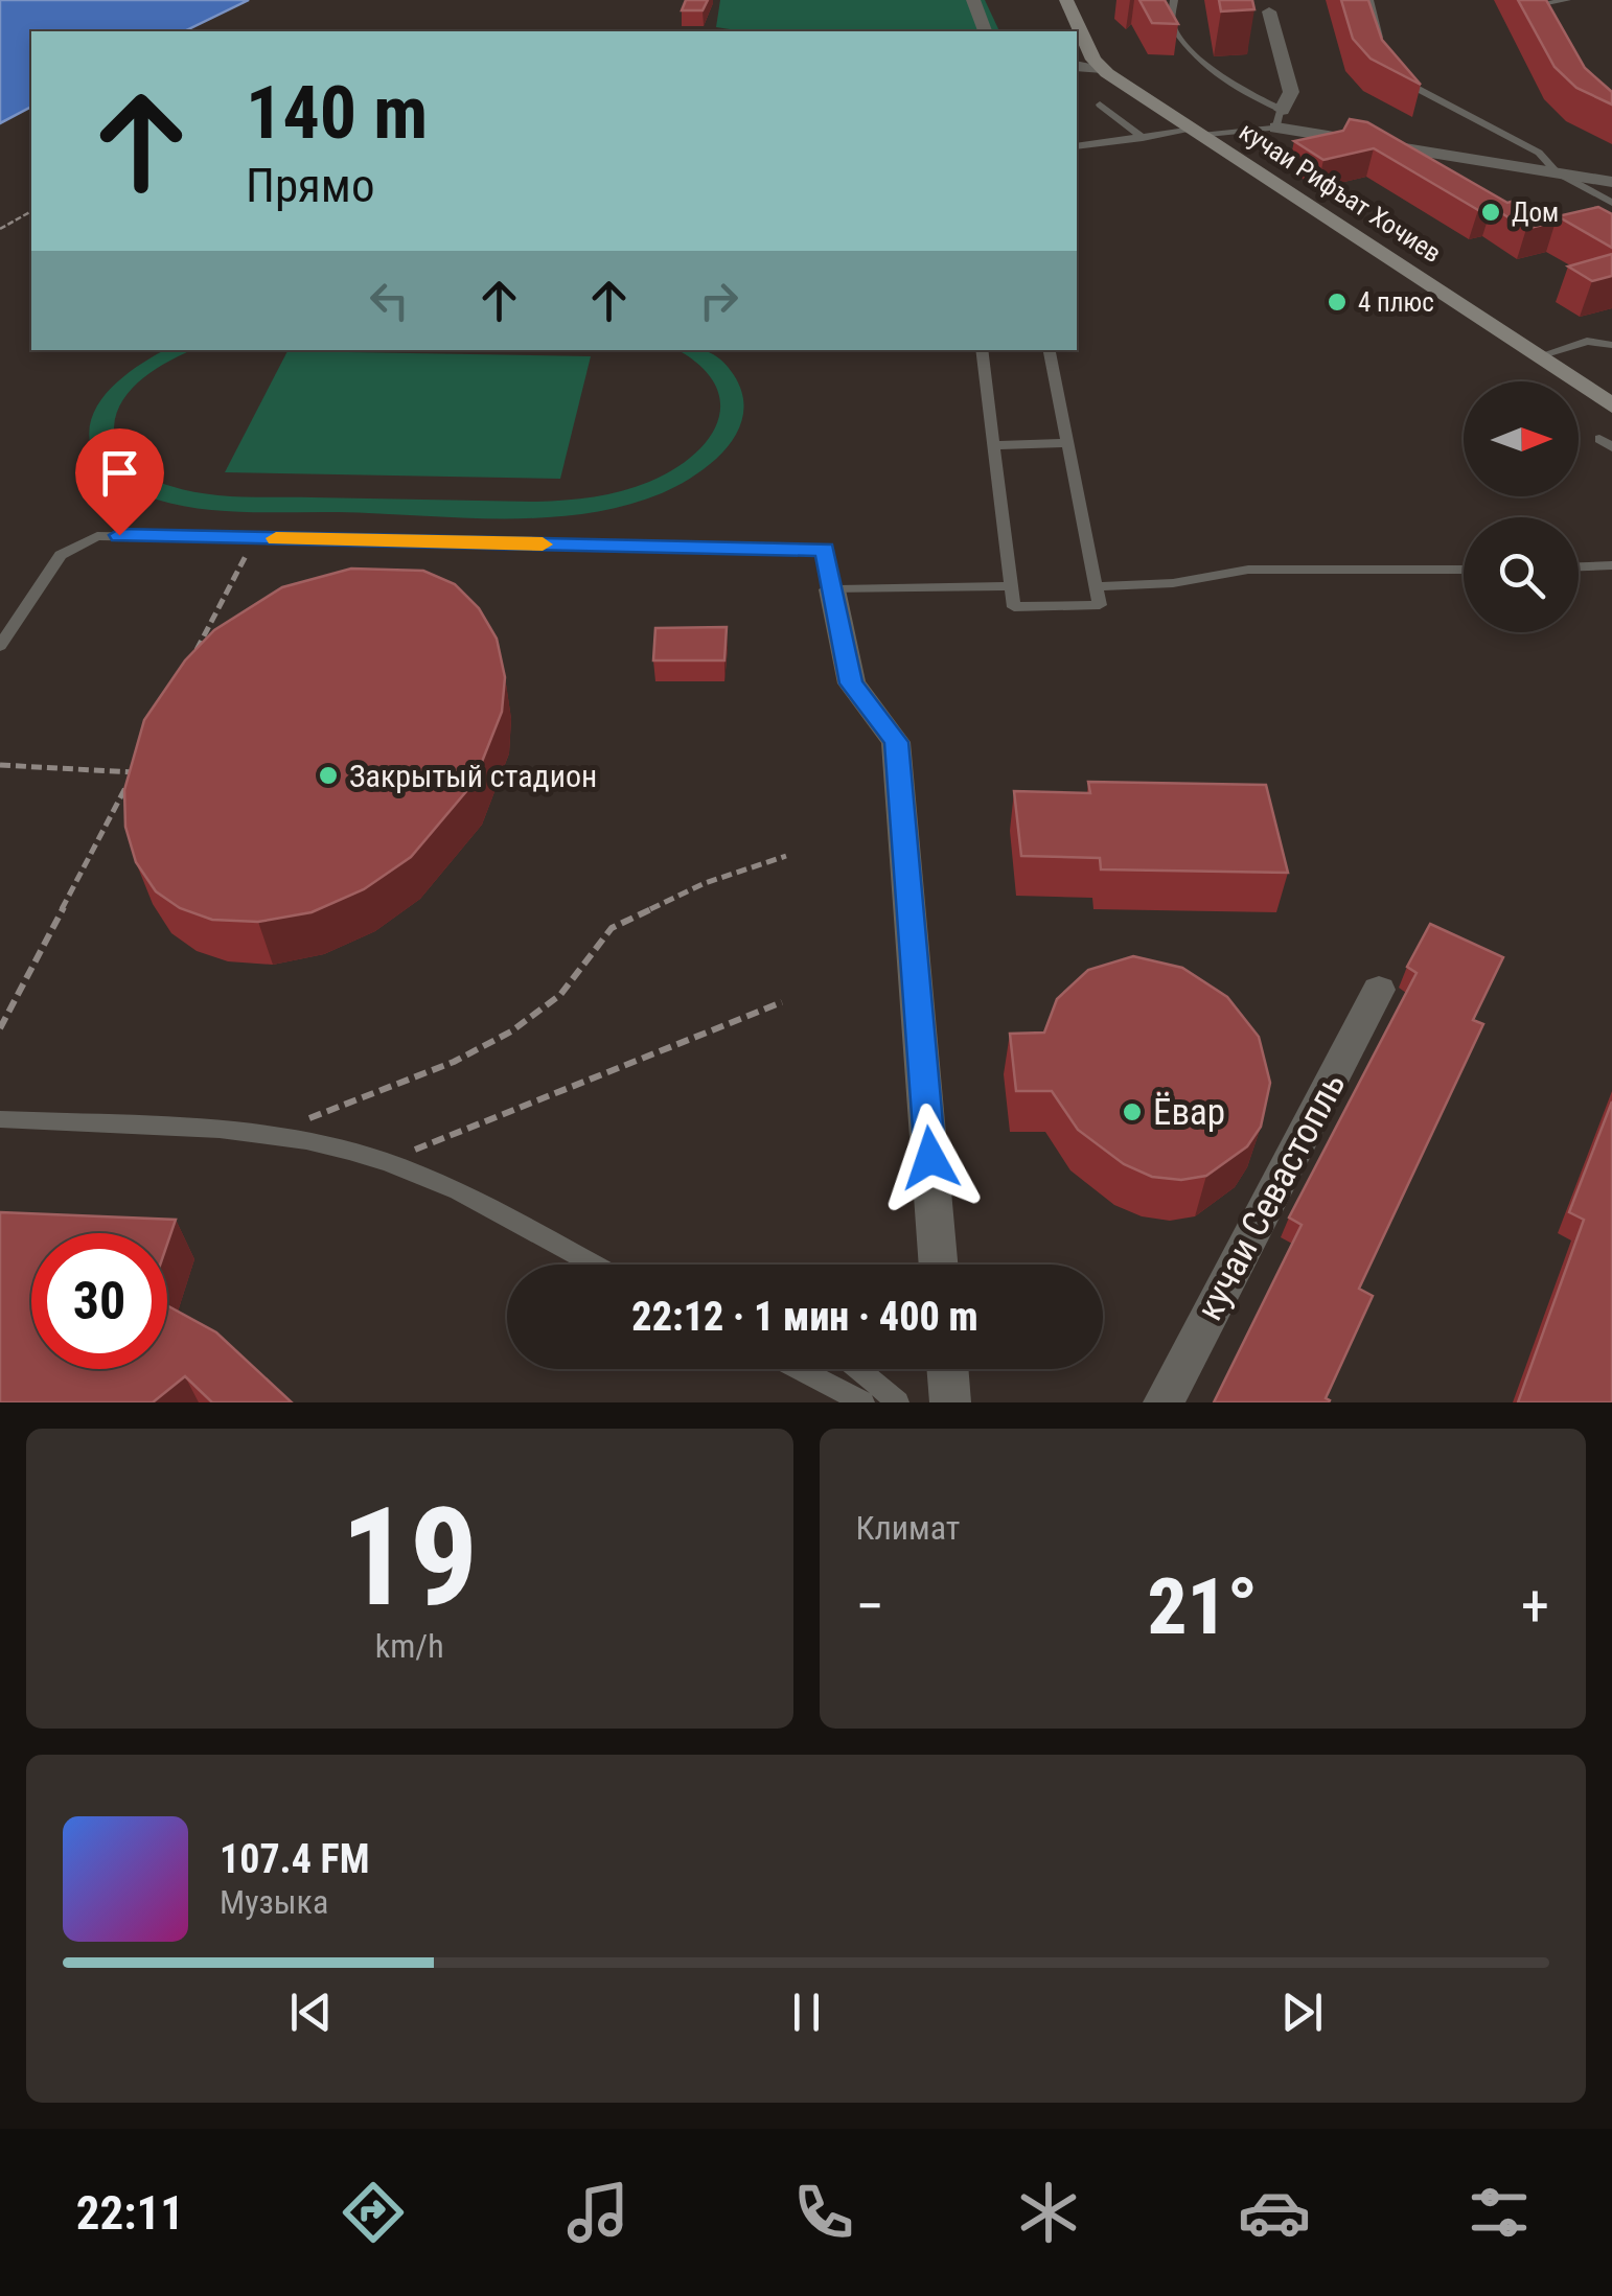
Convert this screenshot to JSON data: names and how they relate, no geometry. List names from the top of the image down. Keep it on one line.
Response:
{"streets":{"main road":["кучаи Рифъат Хочиев"],"street":["кучаи Севастопль"]},"places":["Дом","4 плюс","Закрытый стадион","Ёвар"],"north":"right","page":{"turn":["140 m","Прямо"],"limit":"30","trip":"22:12 · 1 мин · 400 m","tile":[["19","km/h"],"Климат"],"heat":["−","21°","+"],"song":["107.4 FM","Музыка"],"tabs":"22:11"}}
